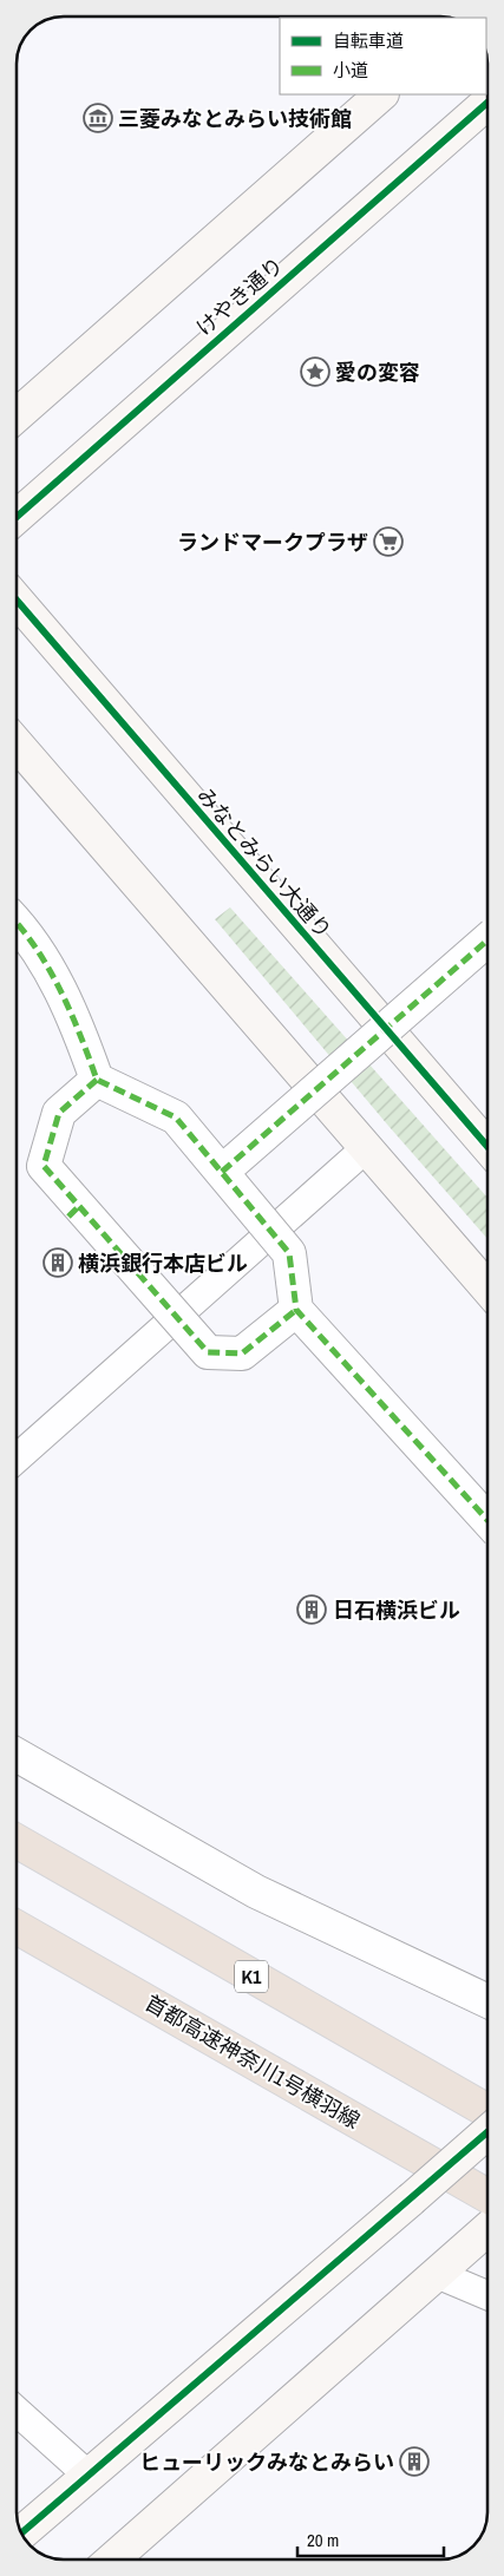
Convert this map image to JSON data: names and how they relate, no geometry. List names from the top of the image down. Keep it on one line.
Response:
{"streets":{"highway":["K1","首都高速神奈川1号横羽線"],"street":["けやき通り","みなとみらい大通り"]},"places":{"museum":["三菱みなとみらい技術館"],"place":["愛の変容"],"supermarket":["ランドマークプラザ"],"building":["横浜銀行本店ビル","日石横浜ビル","ヒューリックみなとみらい"]},"legend":["自転車道","小道"],"scale_bar":"20 m"}
